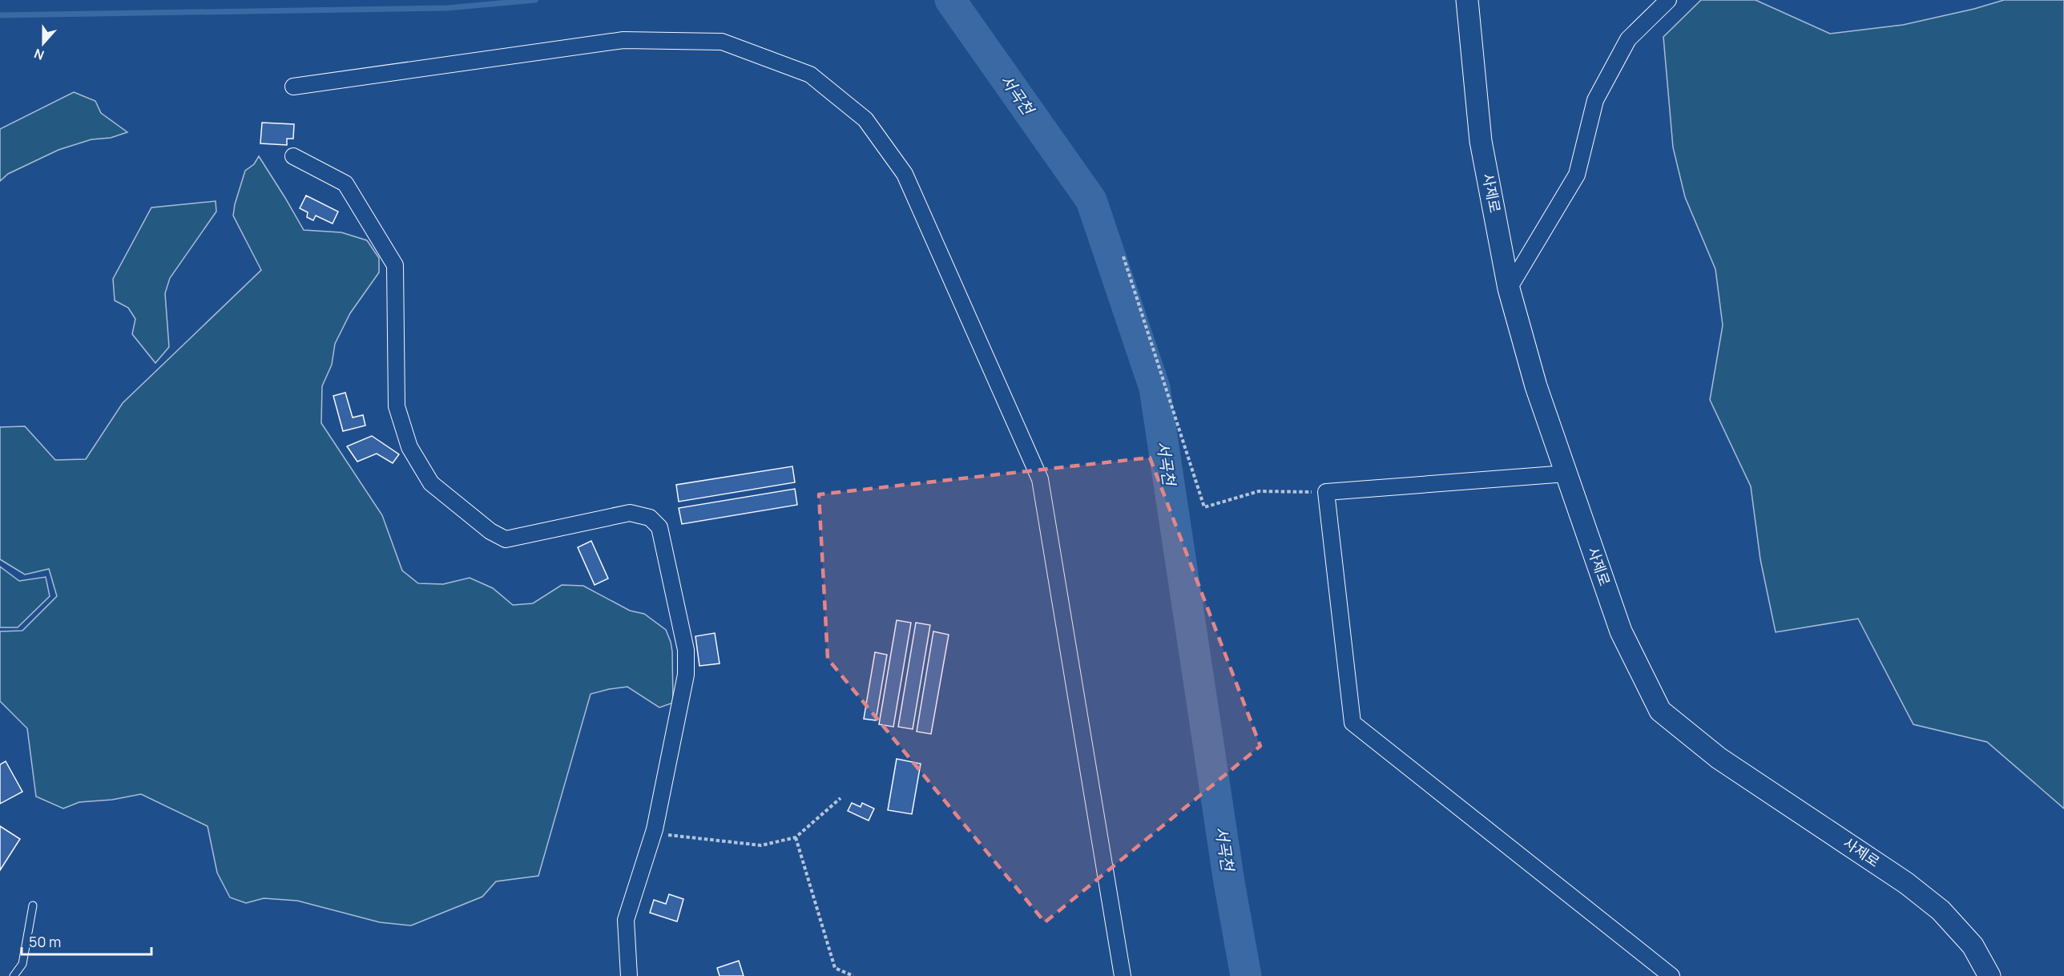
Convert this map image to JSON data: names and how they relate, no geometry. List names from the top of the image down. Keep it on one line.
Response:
{"streets":{"street":["사제로"]},"water":["서곡천"],"scale_bar":"50 m","north":"bottom"}
